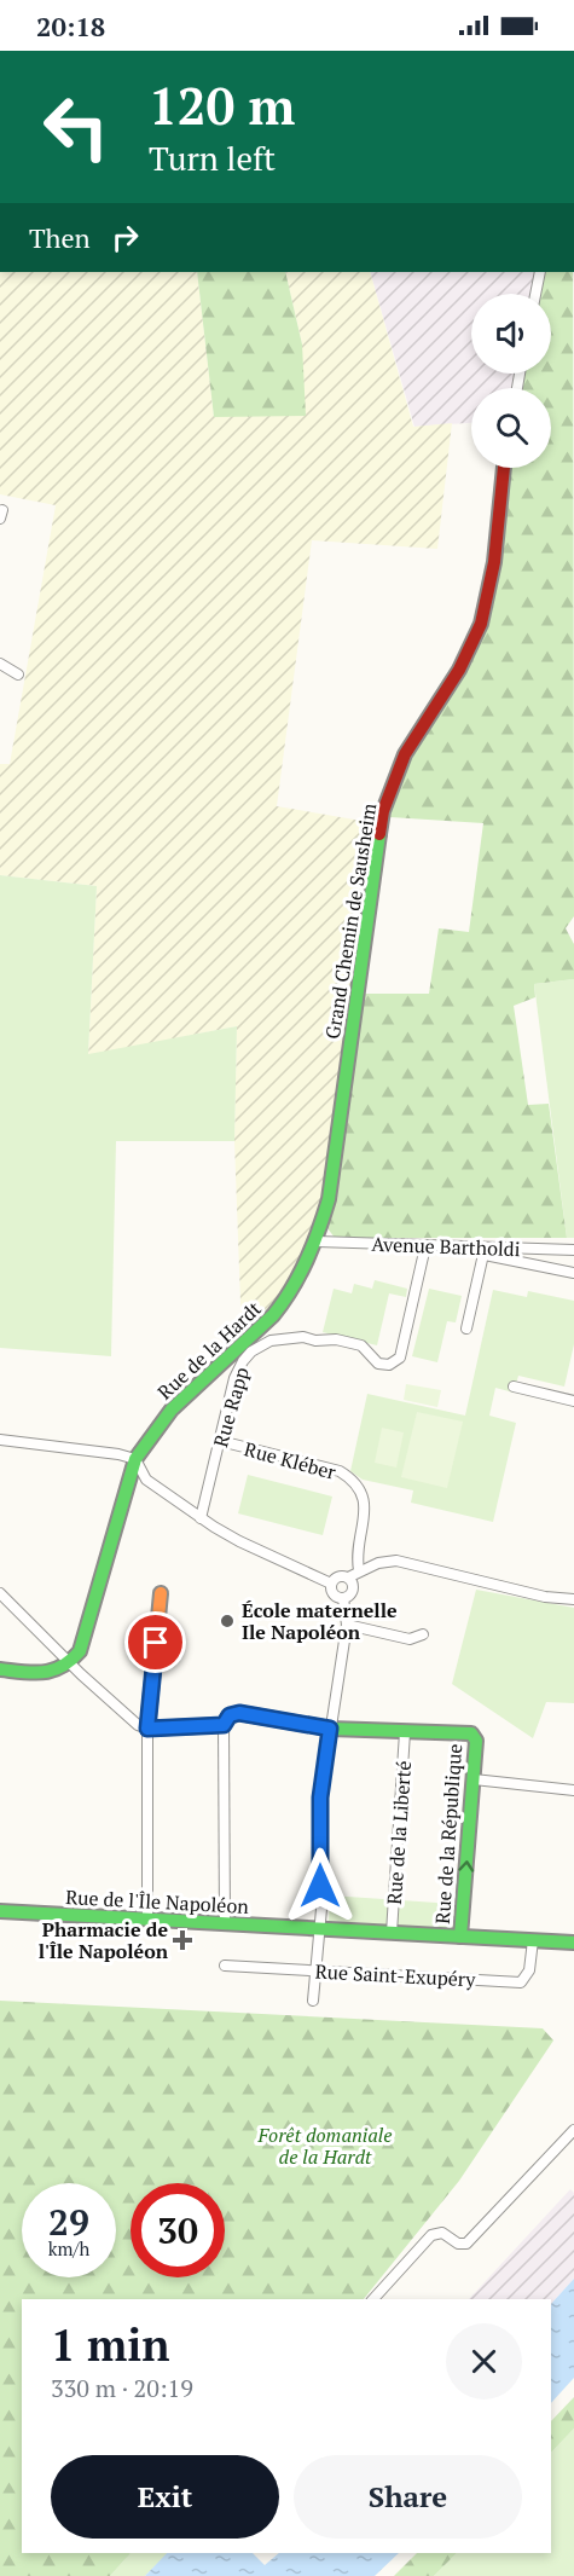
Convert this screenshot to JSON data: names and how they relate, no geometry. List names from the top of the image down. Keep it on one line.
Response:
{"streets":{"street":["Grand Chemin de Sausheim","Avenue Bartholdi","Rue de la Hardt","Rue Rapp","Rue Kléber","Rue de la Liberté","Rue de la République","Rue de l'Île Napoléon","Rue Saint-Exupéry"]},"crossings":[["Grand Chemin de Sausheim","Avenue Bartholdi"],["Grand Chemin de Sausheim","Rue de la Hardt"],["Avenue Bartholdi","Rue de la Hardt"],["Avenue Bartholdi","Rue Rapp"],["Rue Rapp","Rue Kléber"],["Rue de la Liberté","Rue de la République"],["Rue de la Liberté","Rue de l'Île Napoléon"],["Rue de la République","Rue de l'Île Napoléon"],["Rue de l'Île Napoléon","Rue Saint-Exupéry"]],"one_way":["Rue de la République"],"parks":["Forêt domaniale de la Hardt"],"places":{"other":["École maternelle Ile Napoléon"],"health":["Pharmacie de l'Île Napoléon"]},"page":{"status":"20:18","turn":["120 m","Turn left"],"then":"Then","speed":"29 km/h","limit":"30","heading":["1 min","330 m · 20:19"],"buttons":["Exit","Share"]}}
